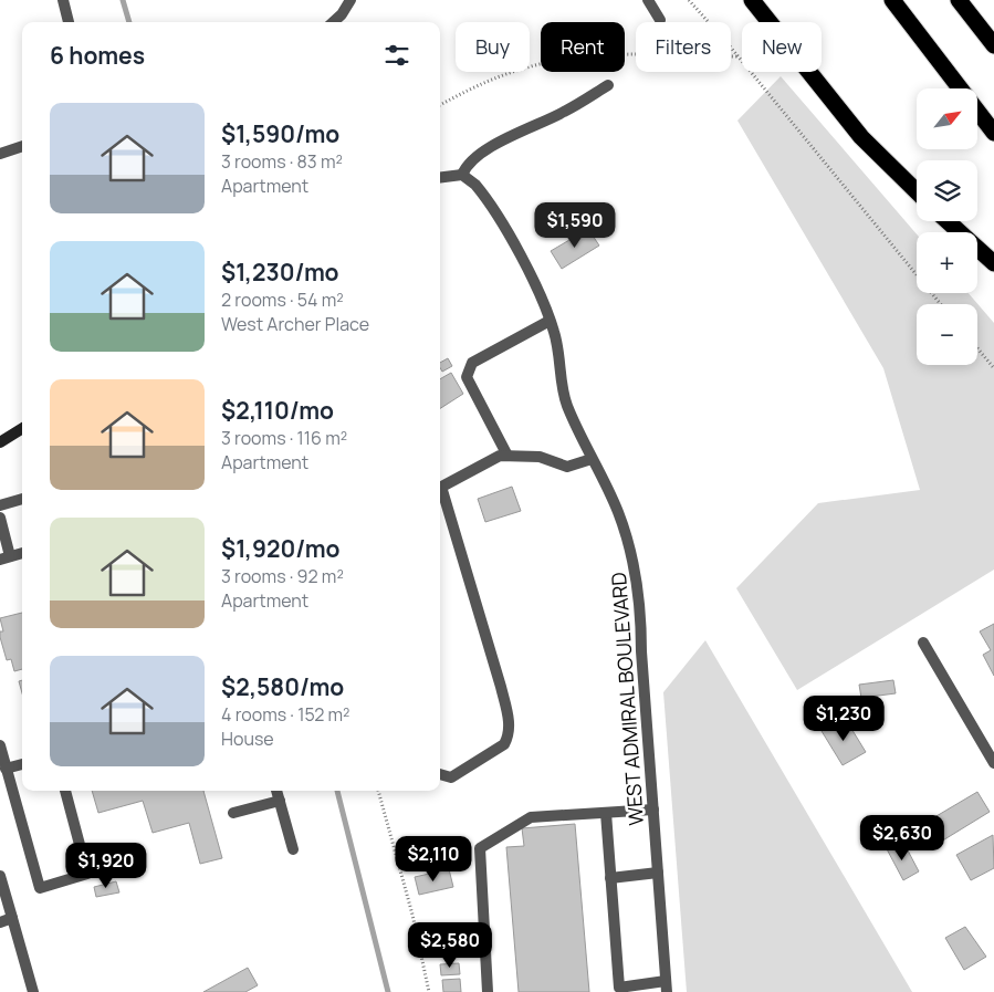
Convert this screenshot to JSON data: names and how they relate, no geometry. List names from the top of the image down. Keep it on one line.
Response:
{"streets":{"street":["WEST ADMIRAL BOULEVARD"]},"north":"top right","page":{"chip":["Buy","Rent","Filters","New"],"heading":"6 homes","map_buttons":["+","−"],"list":[{"name":"$1,590/mo","note":"3 rooms · 83 m² · Apartment"},{"name":"$1,230/mo","note":"2 rooms · 54 m² · West Archer Place"},{"name":"$2,110/mo","note":"3 rooms · 116 m² · Apartment"},{"name":"$1,920/mo","note":"3 rooms · 92 m² · Apartment"},{"name":"$2,580/mo","note":"4 rooms · 152 m² · House"}],"price":["$1,590","$1,230","$2,630","$2,110","$1,920","$2,580"]}}
